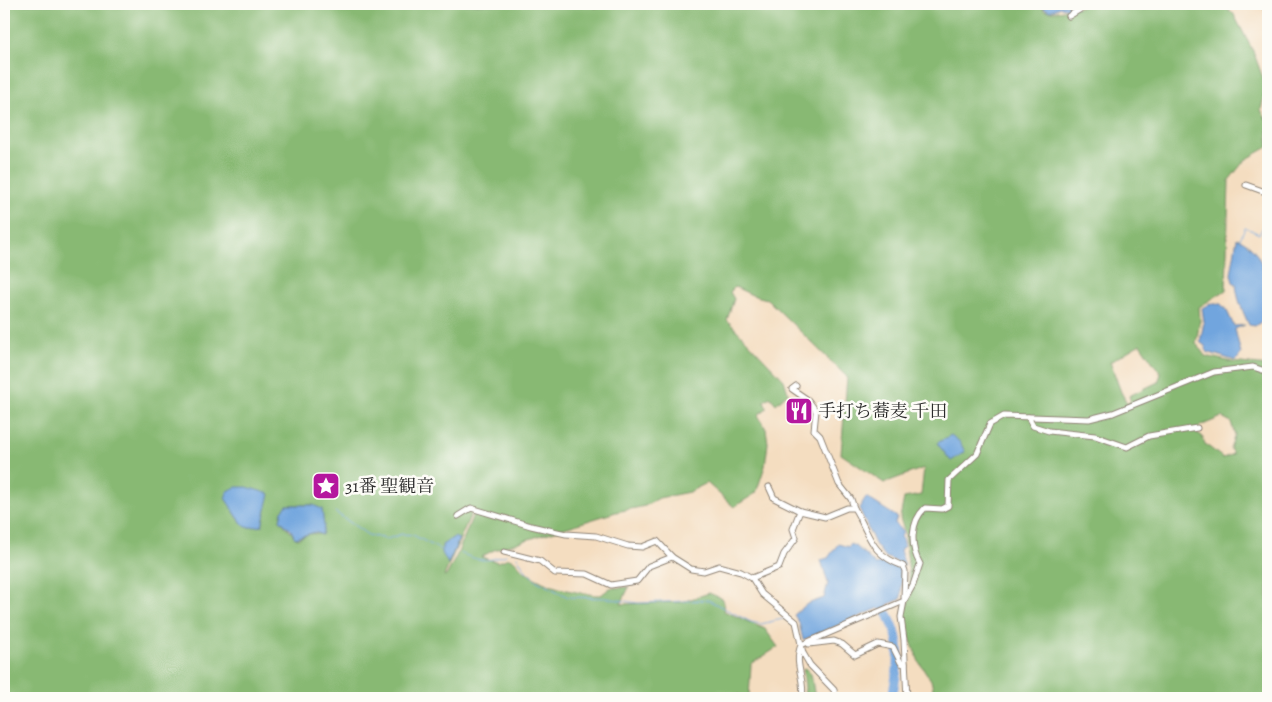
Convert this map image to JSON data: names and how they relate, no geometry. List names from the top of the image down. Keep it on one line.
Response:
{"places":{"restaurant":["手打ち蕎麦 千田"],"place":["31番 聖観音"]}}
